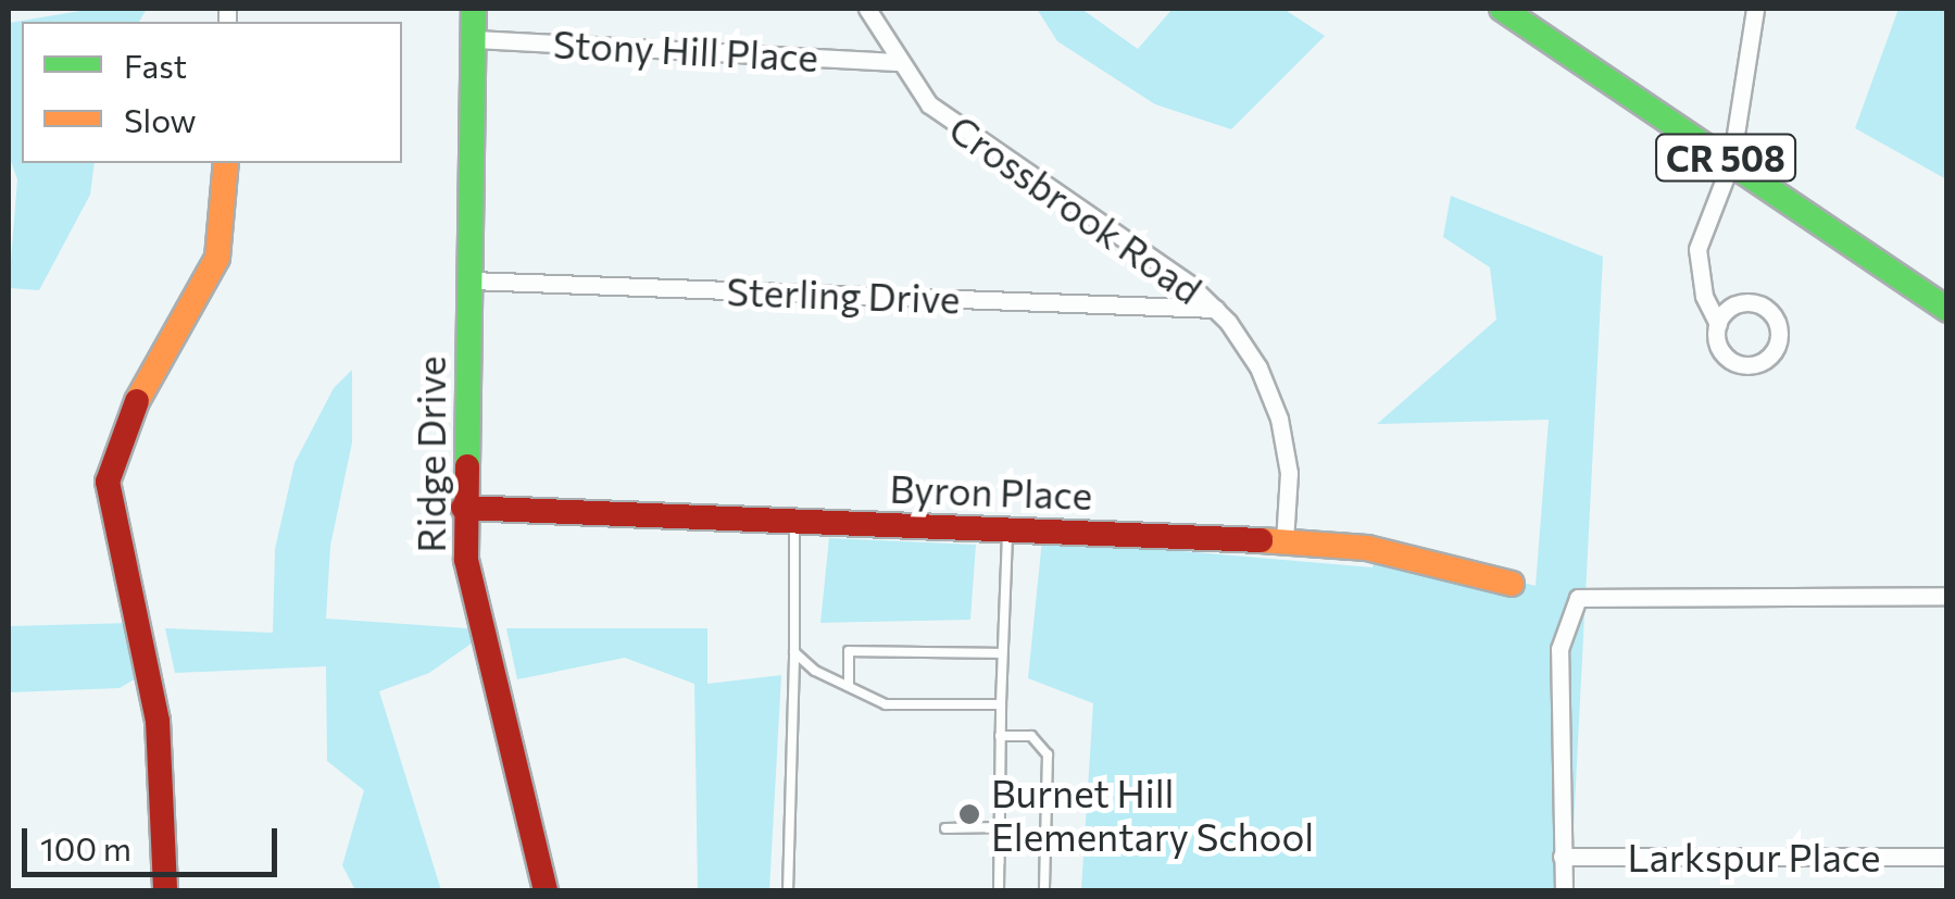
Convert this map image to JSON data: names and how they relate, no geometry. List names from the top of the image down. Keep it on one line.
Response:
{"streets":{"street":["Stony Hill Place","CR 508","Crossbrook Road","Sterling Drive","Ridge Drive","Byron Place","Larkspur Place"]},"crossings":[["Stony Hill Place","Crossbrook Road"],["Stony Hill Place","Ridge Drive"],["Crossbrook Road","Sterling Drive"],["Crossbrook Road","Byron Place"],["Sterling Drive","Ridge Drive"],["Ridge Drive","Byron Place"]],"places":["Burnet Hill Elementary School"],"legend":["Fast","Slow"],"scale_bar":"100 m"}
